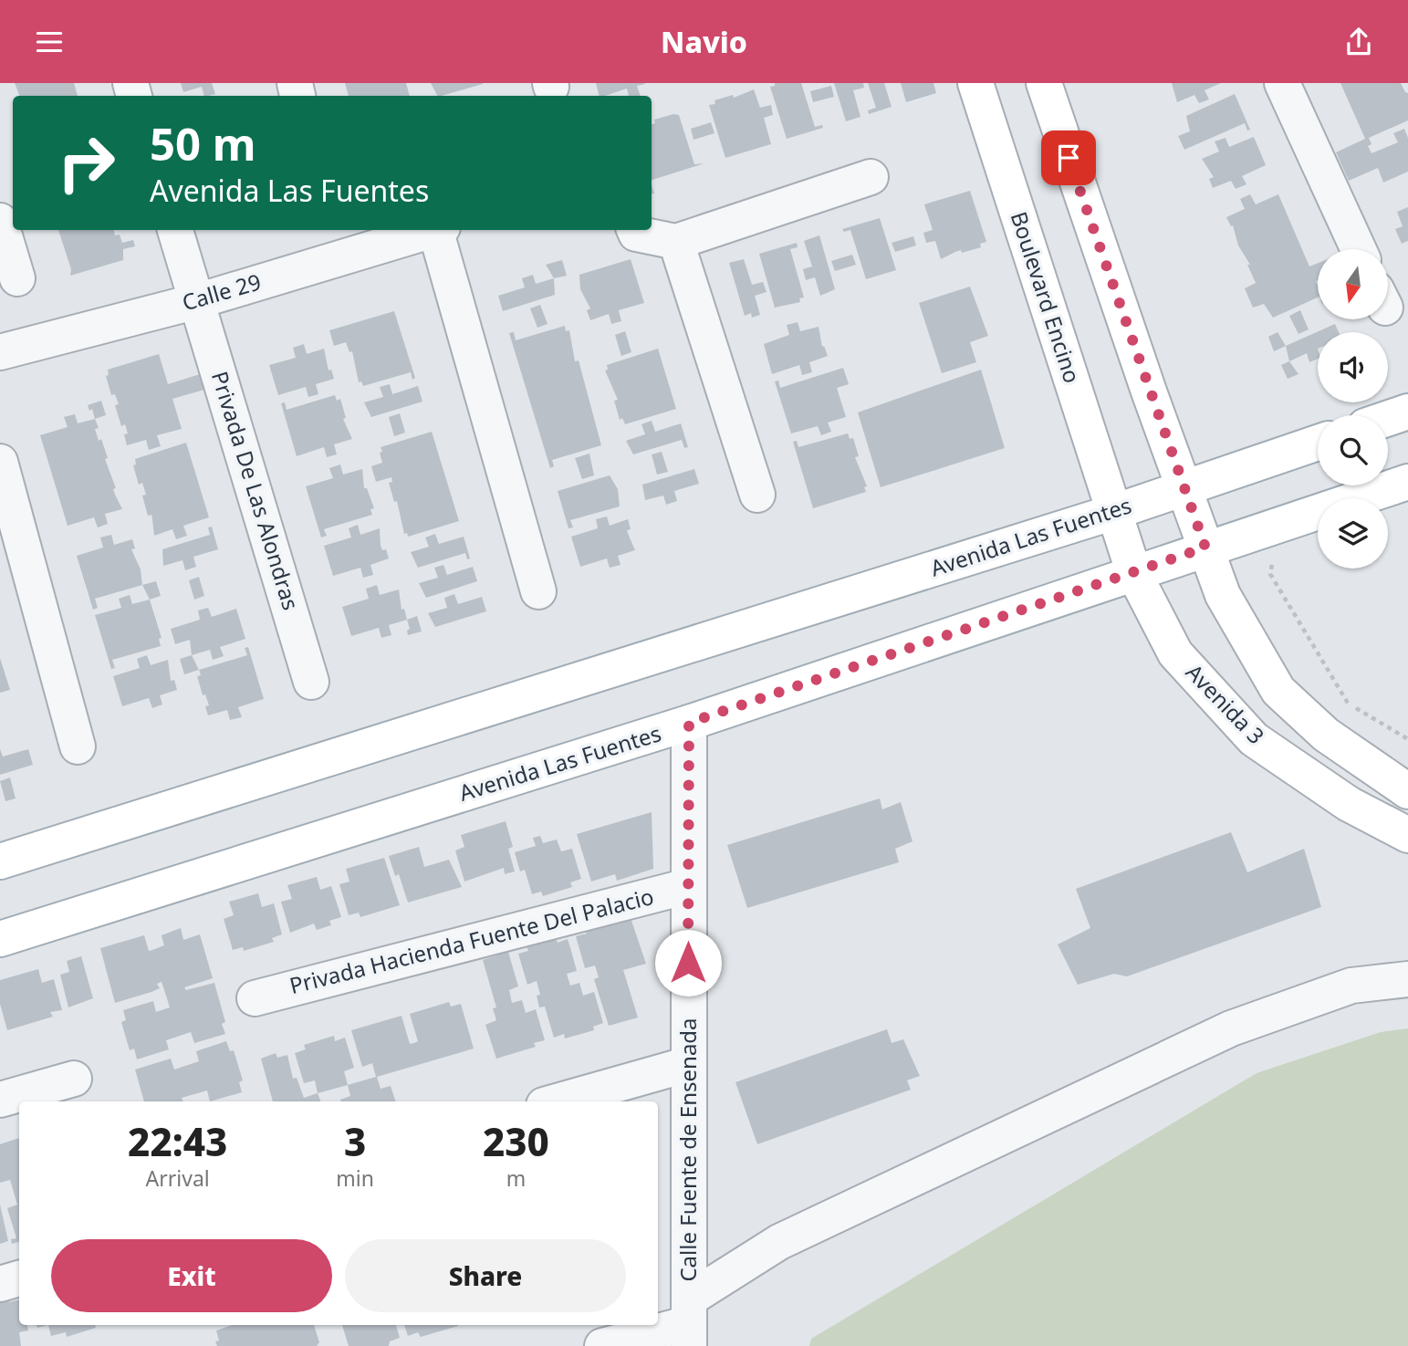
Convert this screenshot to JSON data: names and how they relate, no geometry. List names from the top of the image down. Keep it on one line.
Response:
{"streets":{"main road":["Boulevard Encino","Avenida Las Fuentes","Avenida 3"],"street":["Calle 29","Privada De Las Alondras","Privada Hacienda Fuente Del Palacio","Calle Fuente de Ensenada"]},"crossings":[["Calle 29","Privada De Las Alondras"],["Boulevard Encino","Avenida Las Fuentes"],["Boulevard Encino","Avenida 3"],["Avenida Las Fuentes","Avenida 3"],["Avenida Las Fuentes","Calle Fuente de Ensenada"],["Privada Hacienda Fuente Del Palacio","Calle Fuente de Ensenada"]],"north":"bottom","page":{"header":"Navio","turn":["50 m","Avenida Las Fuentes"],"eta":["22:43","Arrival","3","min","230","m"],"buttons":["Exit","Share"]}}
